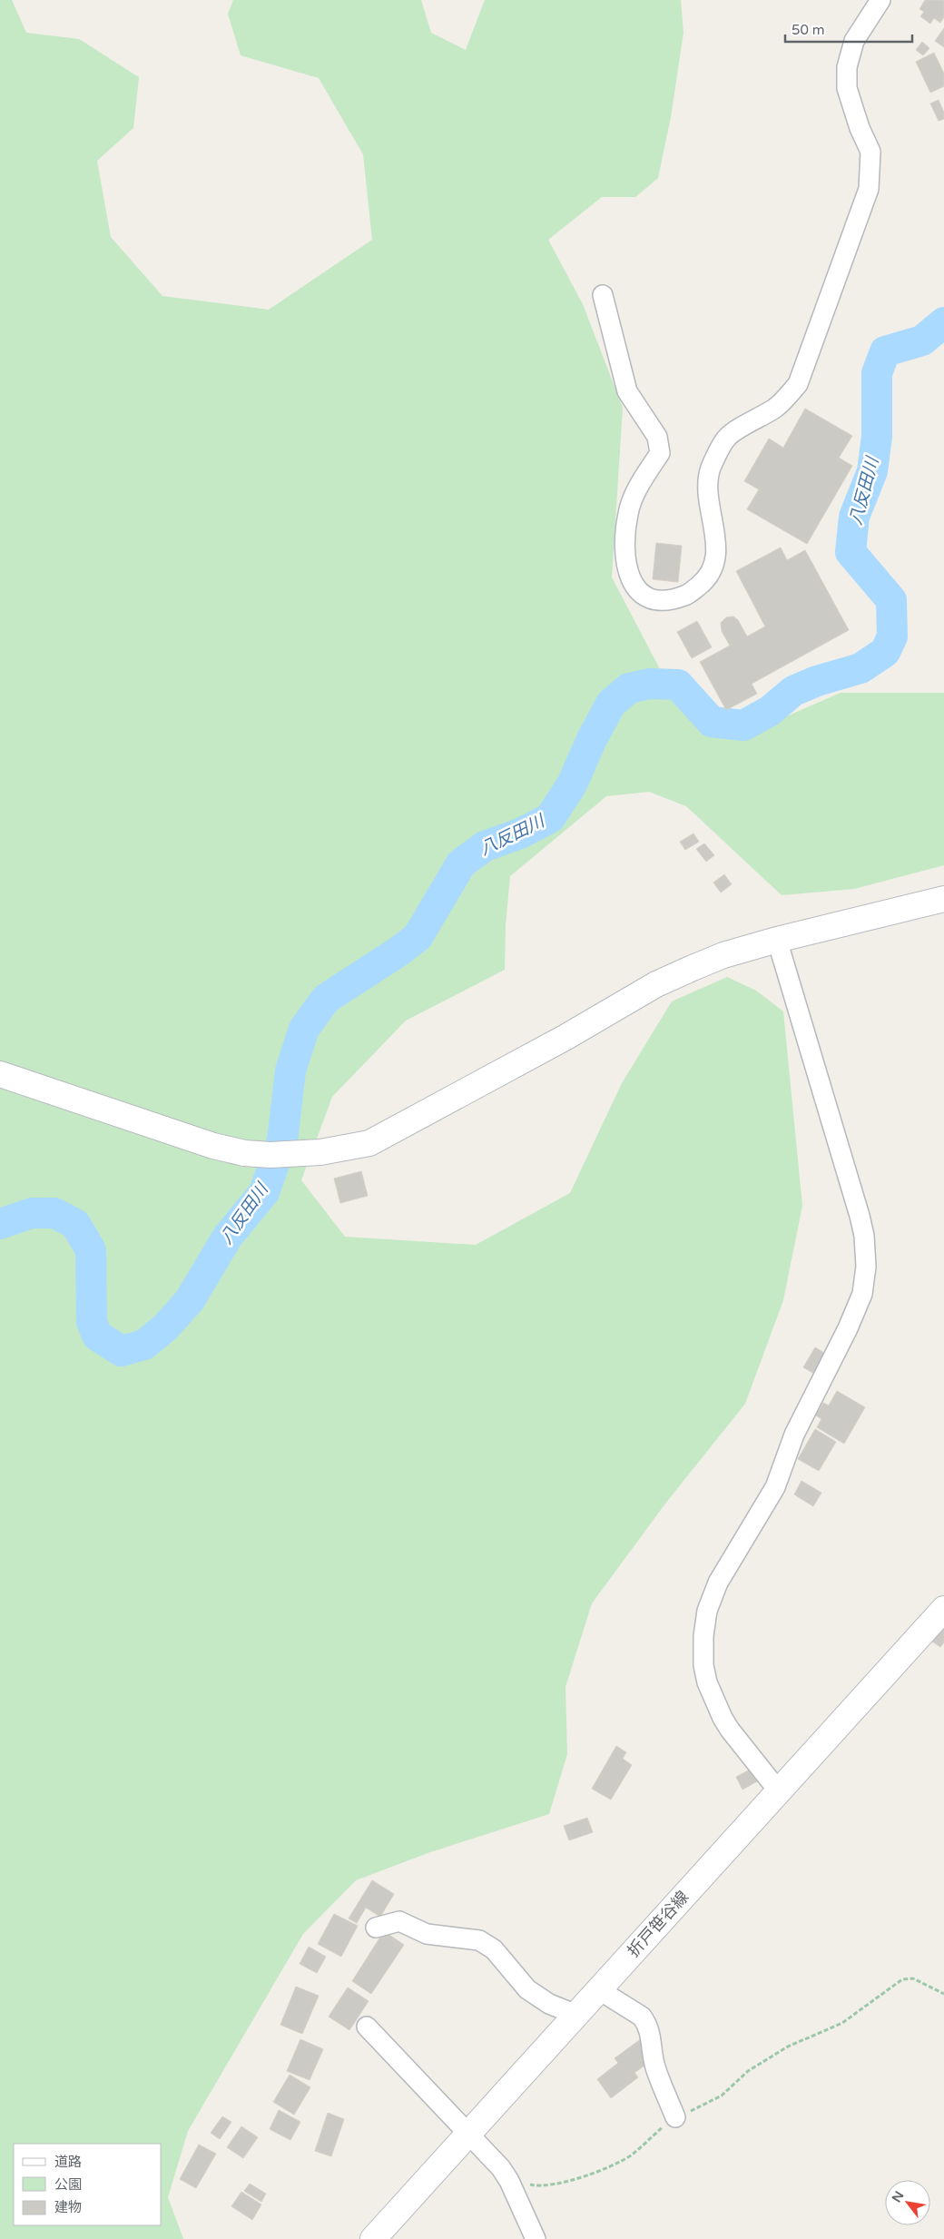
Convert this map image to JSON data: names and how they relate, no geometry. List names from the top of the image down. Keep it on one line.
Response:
{"streets":{"street":["折戸笹谷線"]},"water":["八反田川"],"legend":["道路","公園","建物"],"scale_bar":"50 m","north":"top left"}
